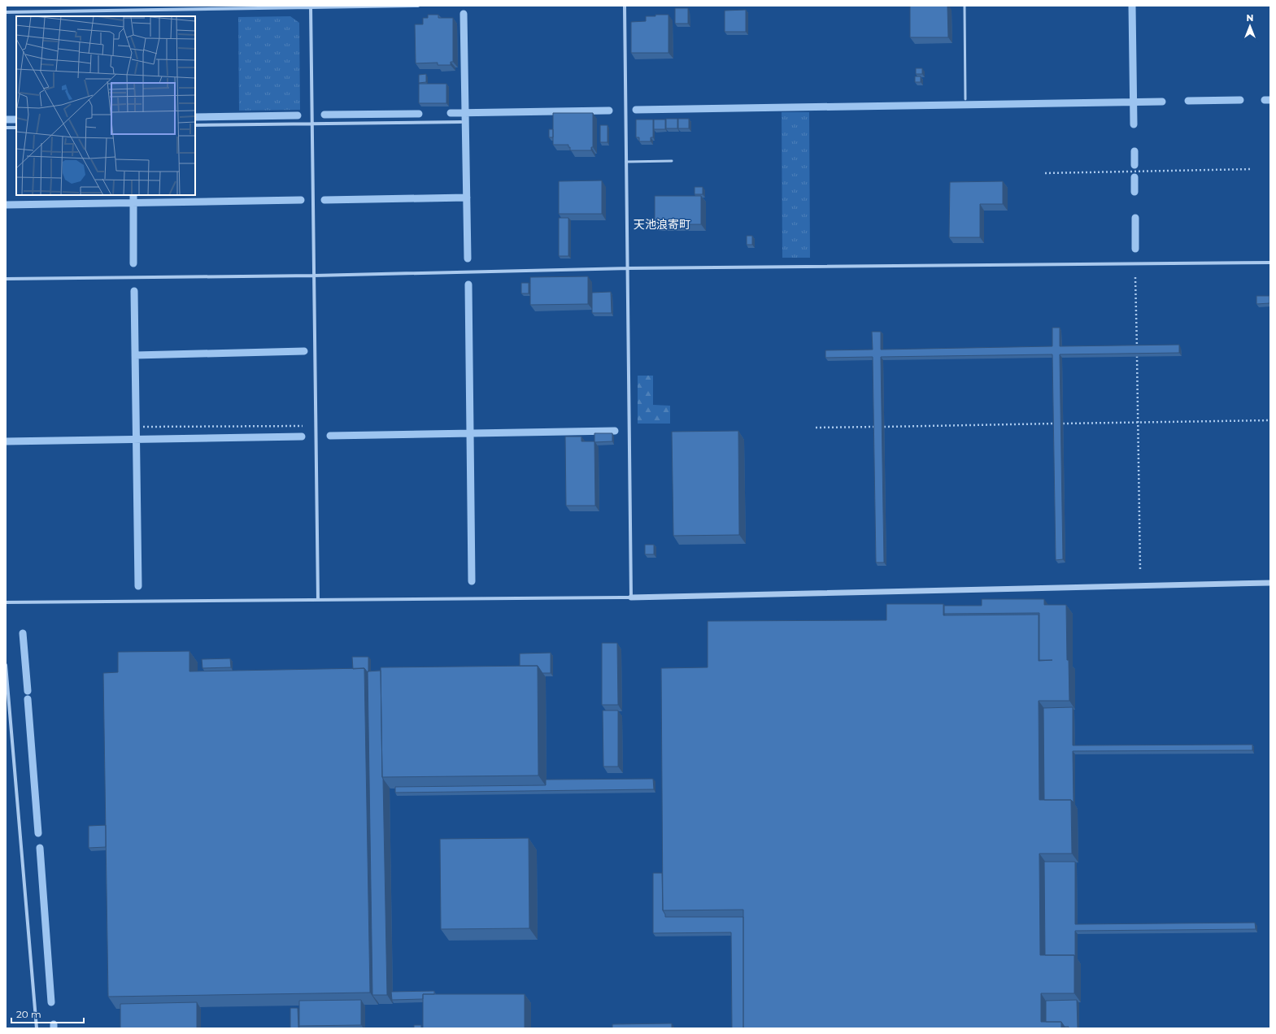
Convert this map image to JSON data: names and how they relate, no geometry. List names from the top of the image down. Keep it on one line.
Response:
{"districts":["天池浪寄町"],"scale_bar":"20 m","north":"top"}
